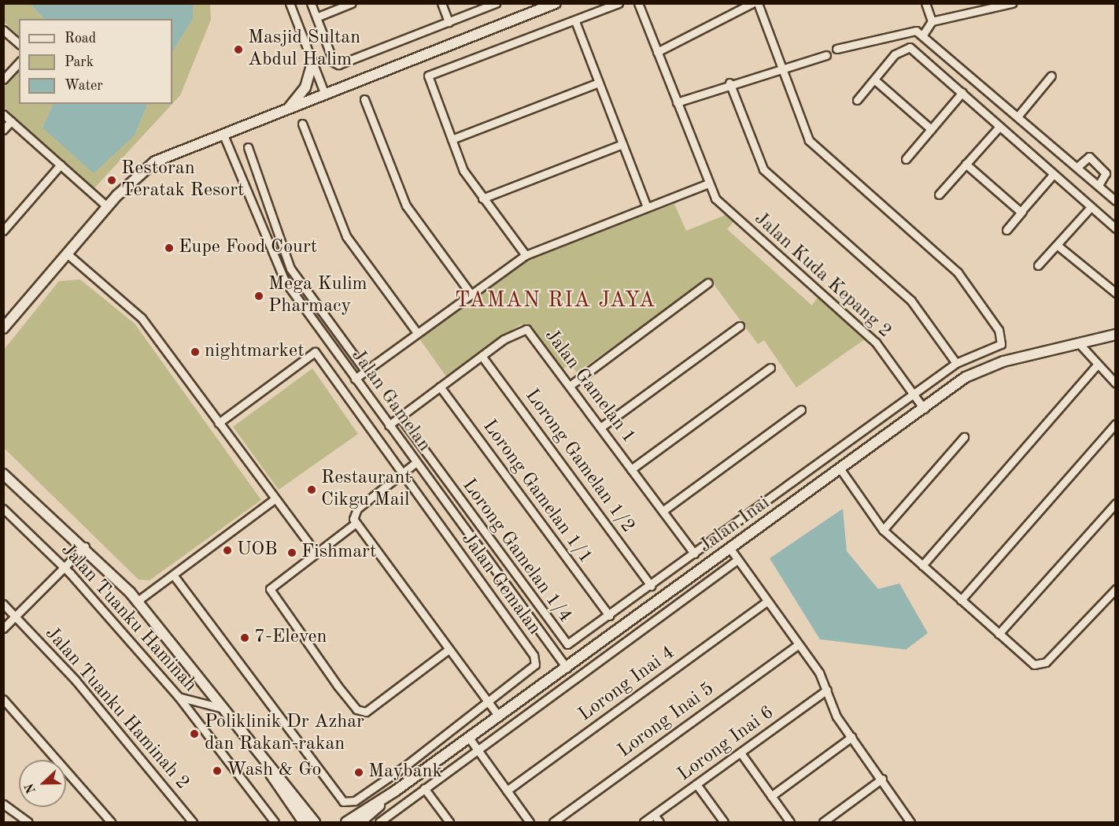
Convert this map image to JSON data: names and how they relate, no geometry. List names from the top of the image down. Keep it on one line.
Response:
{"streets":{"main road":["Jalan Inai"],"street":["Jalan Kuda Kepang 2","Jalan Gamelan 1","Jalan Gamelan","Lorong Gamelan 1/2","Lorong Gamelan 1/1","Lorong Gamelan 1/4","Jalan Gemalan","Jalan Tuanku Haminah","Lorong Inai 4","Jalan Tuanku Haminah 2","Lorong Inai 5","Lorong Inai 6"]},"crossings":[["Jalan Kuda Kepang 2","Jalan Inai"],["Jalan Kuda Kepang 2","Lorong Gamelan 1/4"],["Jalan Gamelan 1","Jalan Gamelan"],["Jalan Gamelan 1","Lorong Gamelan 1/2"],["Jalan Gamelan 1","Lorong Gamelan 1/1"],["Jalan Gamelan 1","Lorong Gamelan 1/4"],["Jalan Gamelan","Jalan Inai"],["Lorong Gamelan 1/2","Lorong Gamelan 1/4"],["Lorong Gamelan 1/1","Lorong Gamelan 1/4"]],"districts":["TAMAN RIA JAYA"],"places":["Masjid Sultan Abdul Halim","Restoran Teratak Resort","Eupe Food Court","Mega Kulim Pharmacy","nightmarket","Restaurant Cikgu Mail","UOB","Fishmart","7-Eleven","Poliklinik Dr Azhar dan Rakan-rakan","Wash & Go","Maybank"],"legend":["Road","Park","Water"],"north":"left"}
